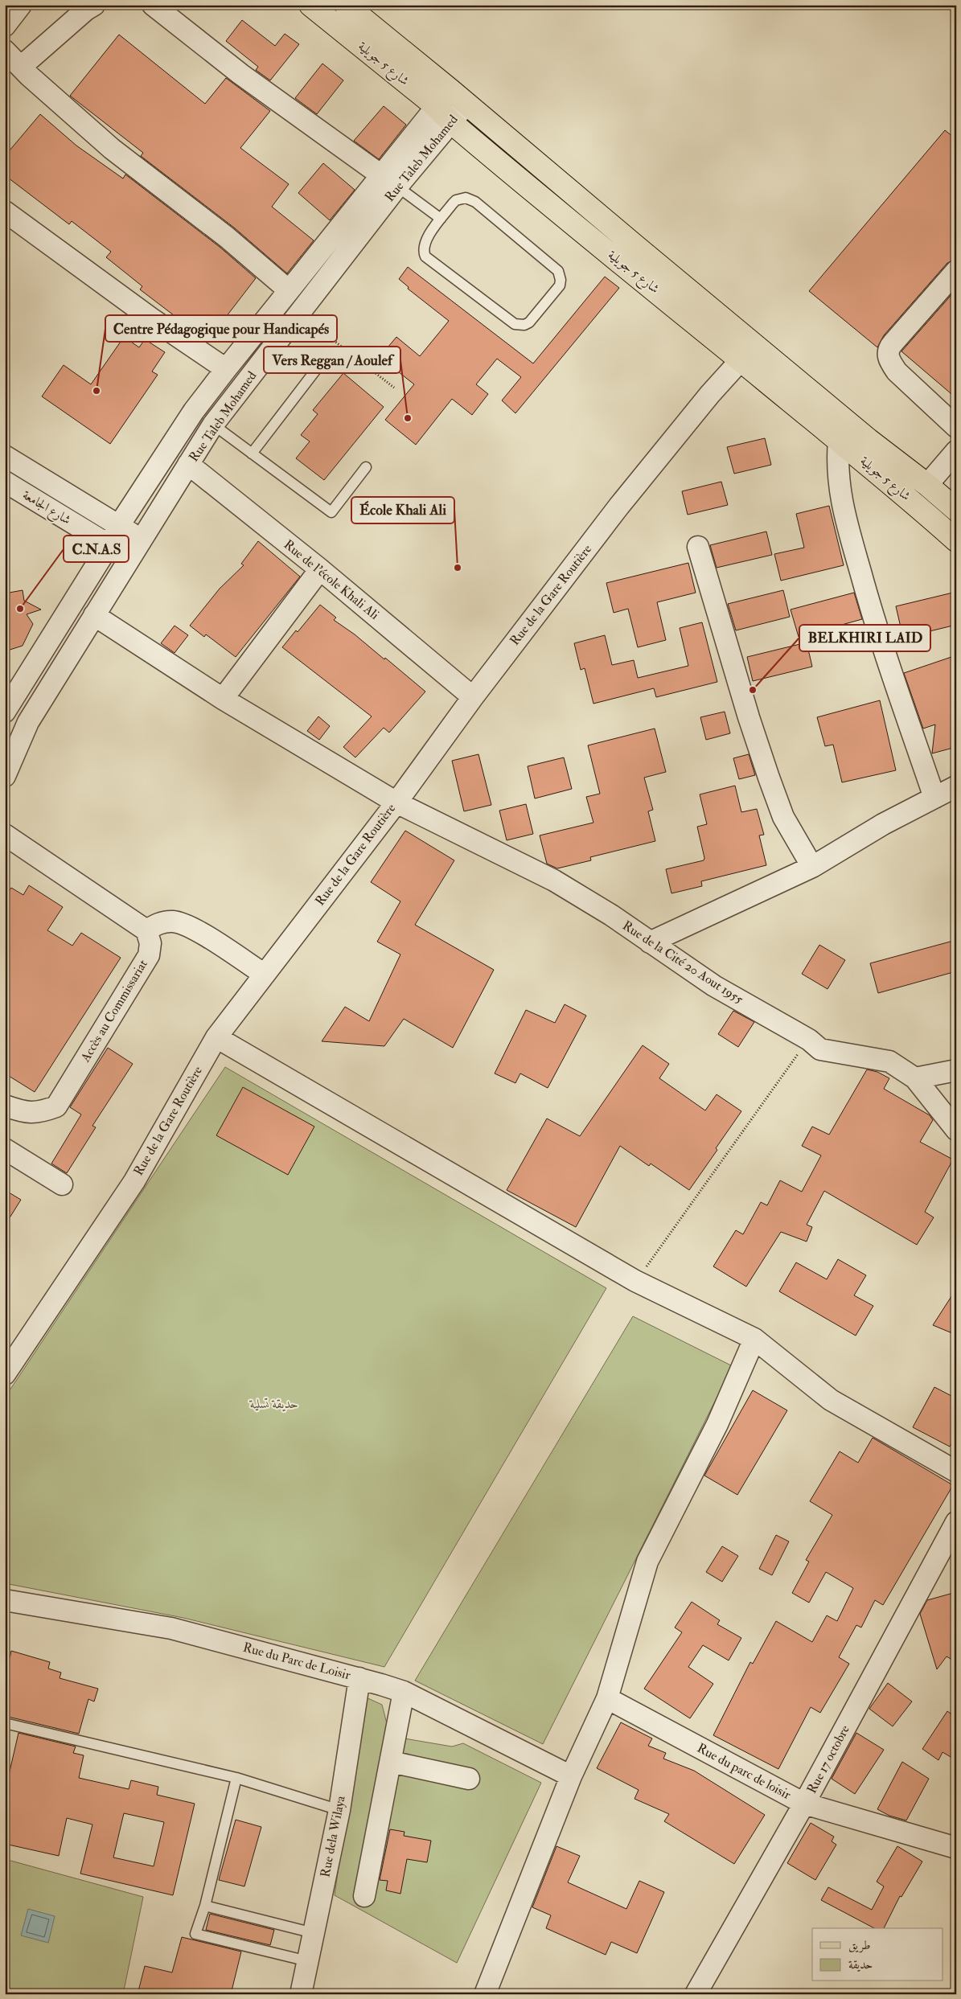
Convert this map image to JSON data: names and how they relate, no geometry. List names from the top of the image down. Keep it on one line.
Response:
{"streets":{"main road":["شارع 5 جويلية"],"street":["Rue Taleb Mohamed","شارع الجامعة","Rue de l'école Khali Ali","Rue de la Gare Routière","Rue de la Cité 20 Aout 1955","Accès au Commissariat","Rue du Parc de Loisir","Rue 17 octobre","Rue du parc de loisir","Rue dela Wilaya"]},"crossings":[["شارع 5 جويلية","Rue Taleb Mohamed"],["شارع 5 جويلية","Rue de la Gare Routière"],["Rue Taleb Mohamed","شارع الجامعة"],["Rue Taleb Mohamed","Rue de l'école Khali Ali"],["Rue Taleb Mohamed","Rue de la Cité 20 Aout 1955"],["Rue de l'école Khali Ali","Rue de la Gare Routière"],["Rue de la Gare Routière","Rue de la Cité 20 Aout 1955"],["Rue du Parc de Loisir","Rue dela Wilaya"],["Rue 17 octobre","Rue du parc de loisir"]],"parks":["حديقة تسلية"],"places":["Centre Pédagogique pour Handicapés","Vers Reggan / Aoulef","École Khali Ali","C.N.A.S","BELKHIRI LAID"],"legend":["طريق","حديقة"]}
